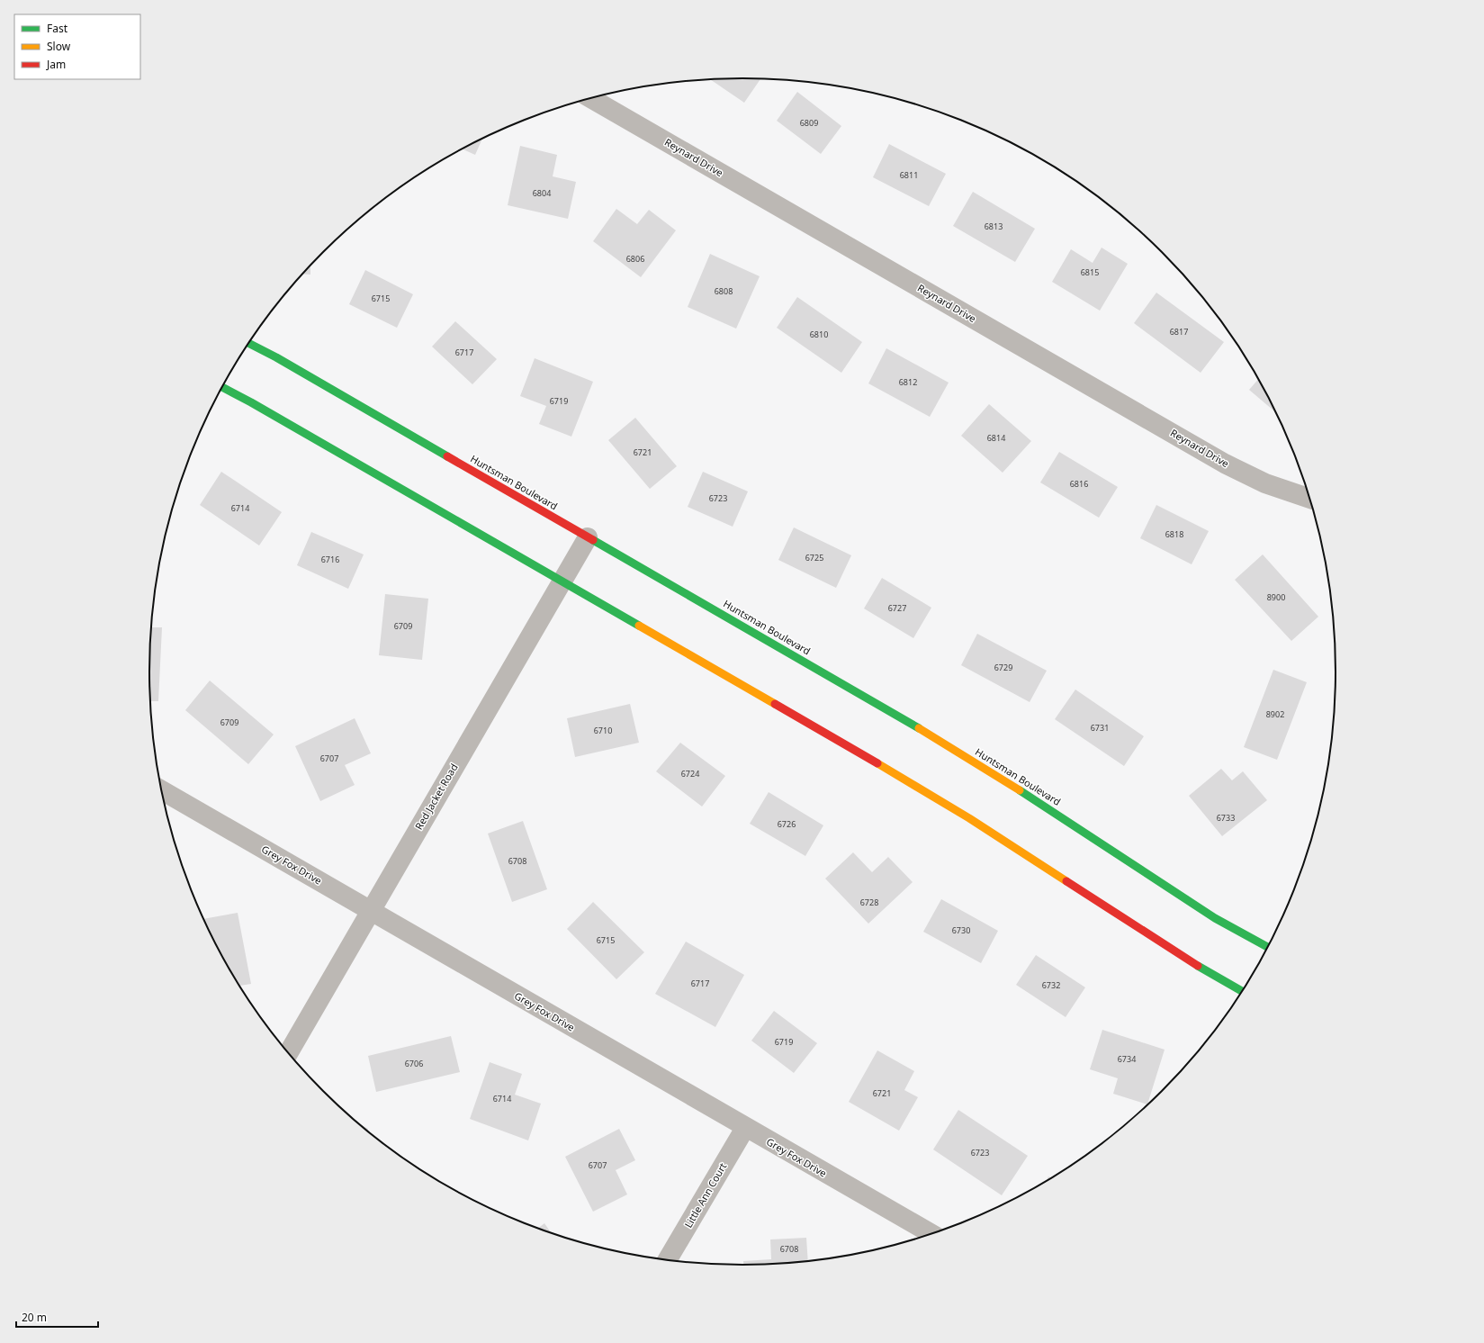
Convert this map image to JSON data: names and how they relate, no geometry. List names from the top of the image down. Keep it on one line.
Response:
{"streets":{"street":["Reynard Drive","Huntsman Boulevard","Red Jacket Road","Grey Fox Drive","Little Ann Court"]},"crossings":[["Huntsman Boulevard","Red Jacket Road"],["Red Jacket Road","Grey Fox Drive"],["Grey Fox Drive","Little Ann Court"]],"house_numbers":["6809","6811","6804","6813","6806","6815","6808","6715","6817","6810","6717","6812","6719","6814","6721","6816","6723","6714","6818","6725","6716","8900","6727","6709","6729","8902","6709","6731","6710","6707","6724","6733","6726","6708","6728","6730","6715","6717","6732","6719","6734","6706","6721","6714","6723","6707","6708"],"legend":["Fast","Slow","Jam"],"scale_bar":"20 m"}
